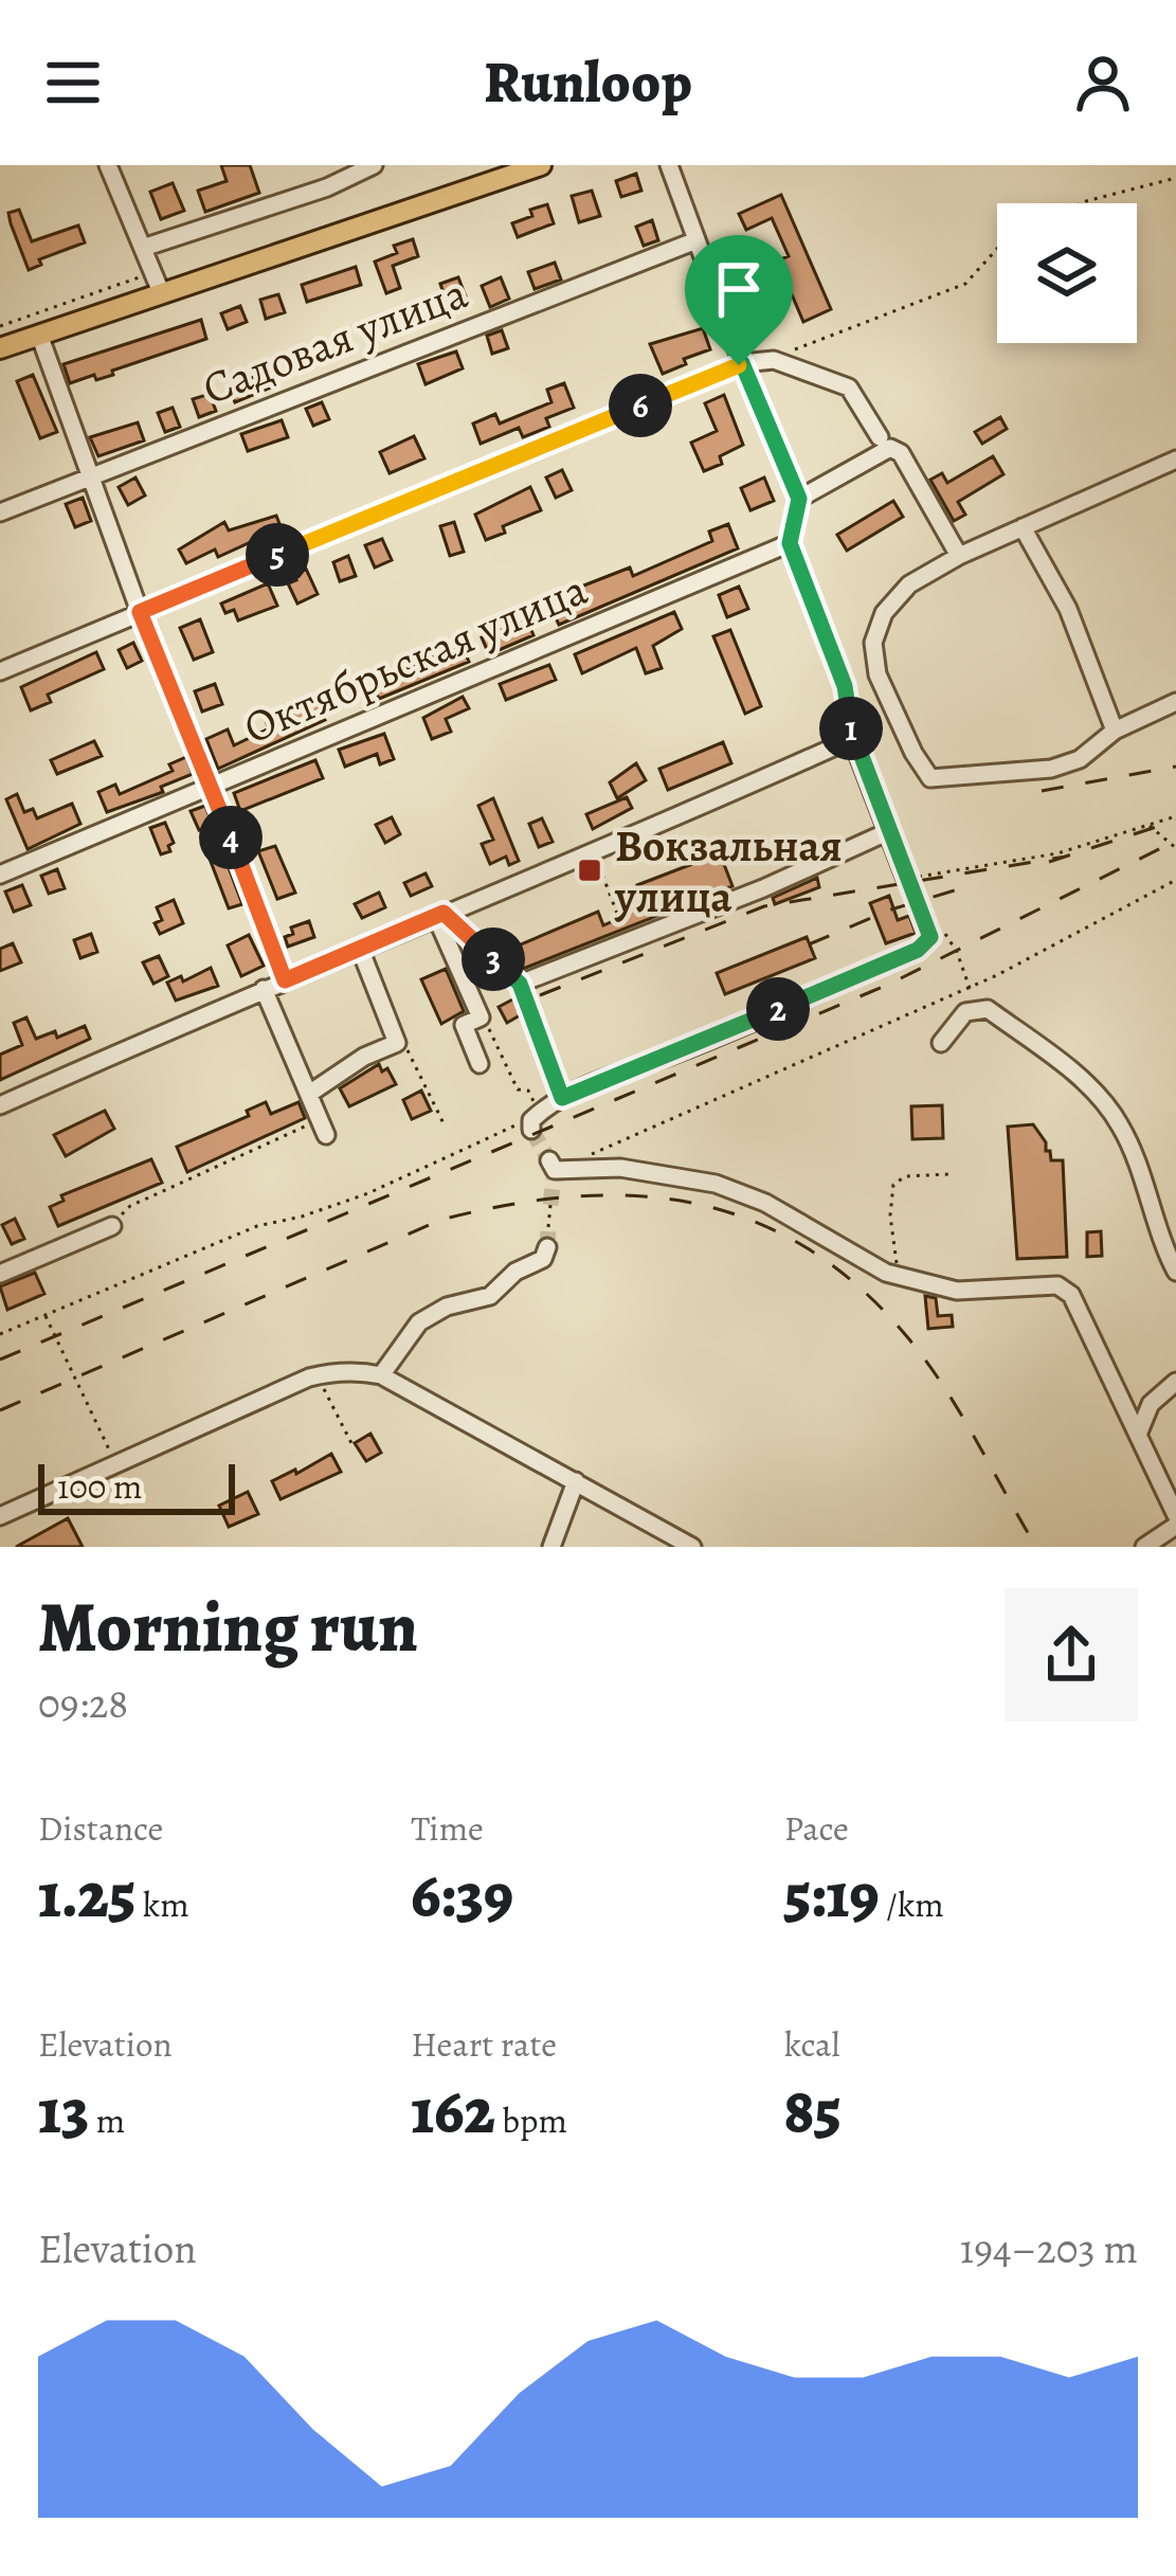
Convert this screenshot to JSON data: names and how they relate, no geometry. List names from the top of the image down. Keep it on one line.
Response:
{"streets":{"street":["Садовая улица","Октябрьская улица"]},"places":{"transit":["Вокзальная улица"]},"scale_bar":"100 m","page":{"header":"Runloop","pins":["6","5","1","4","3","2"],"scale":"100 m","heading":["Morning run","09:28"],"stats":[["Distance","1.25 km"],["Time","6:39"],["Pace","5:19 /km"],["Elevation","13 m"],["Heart rate","162 bpm"],["kcal","85"]],"chart":["Elevation","194–203 m"]}}
